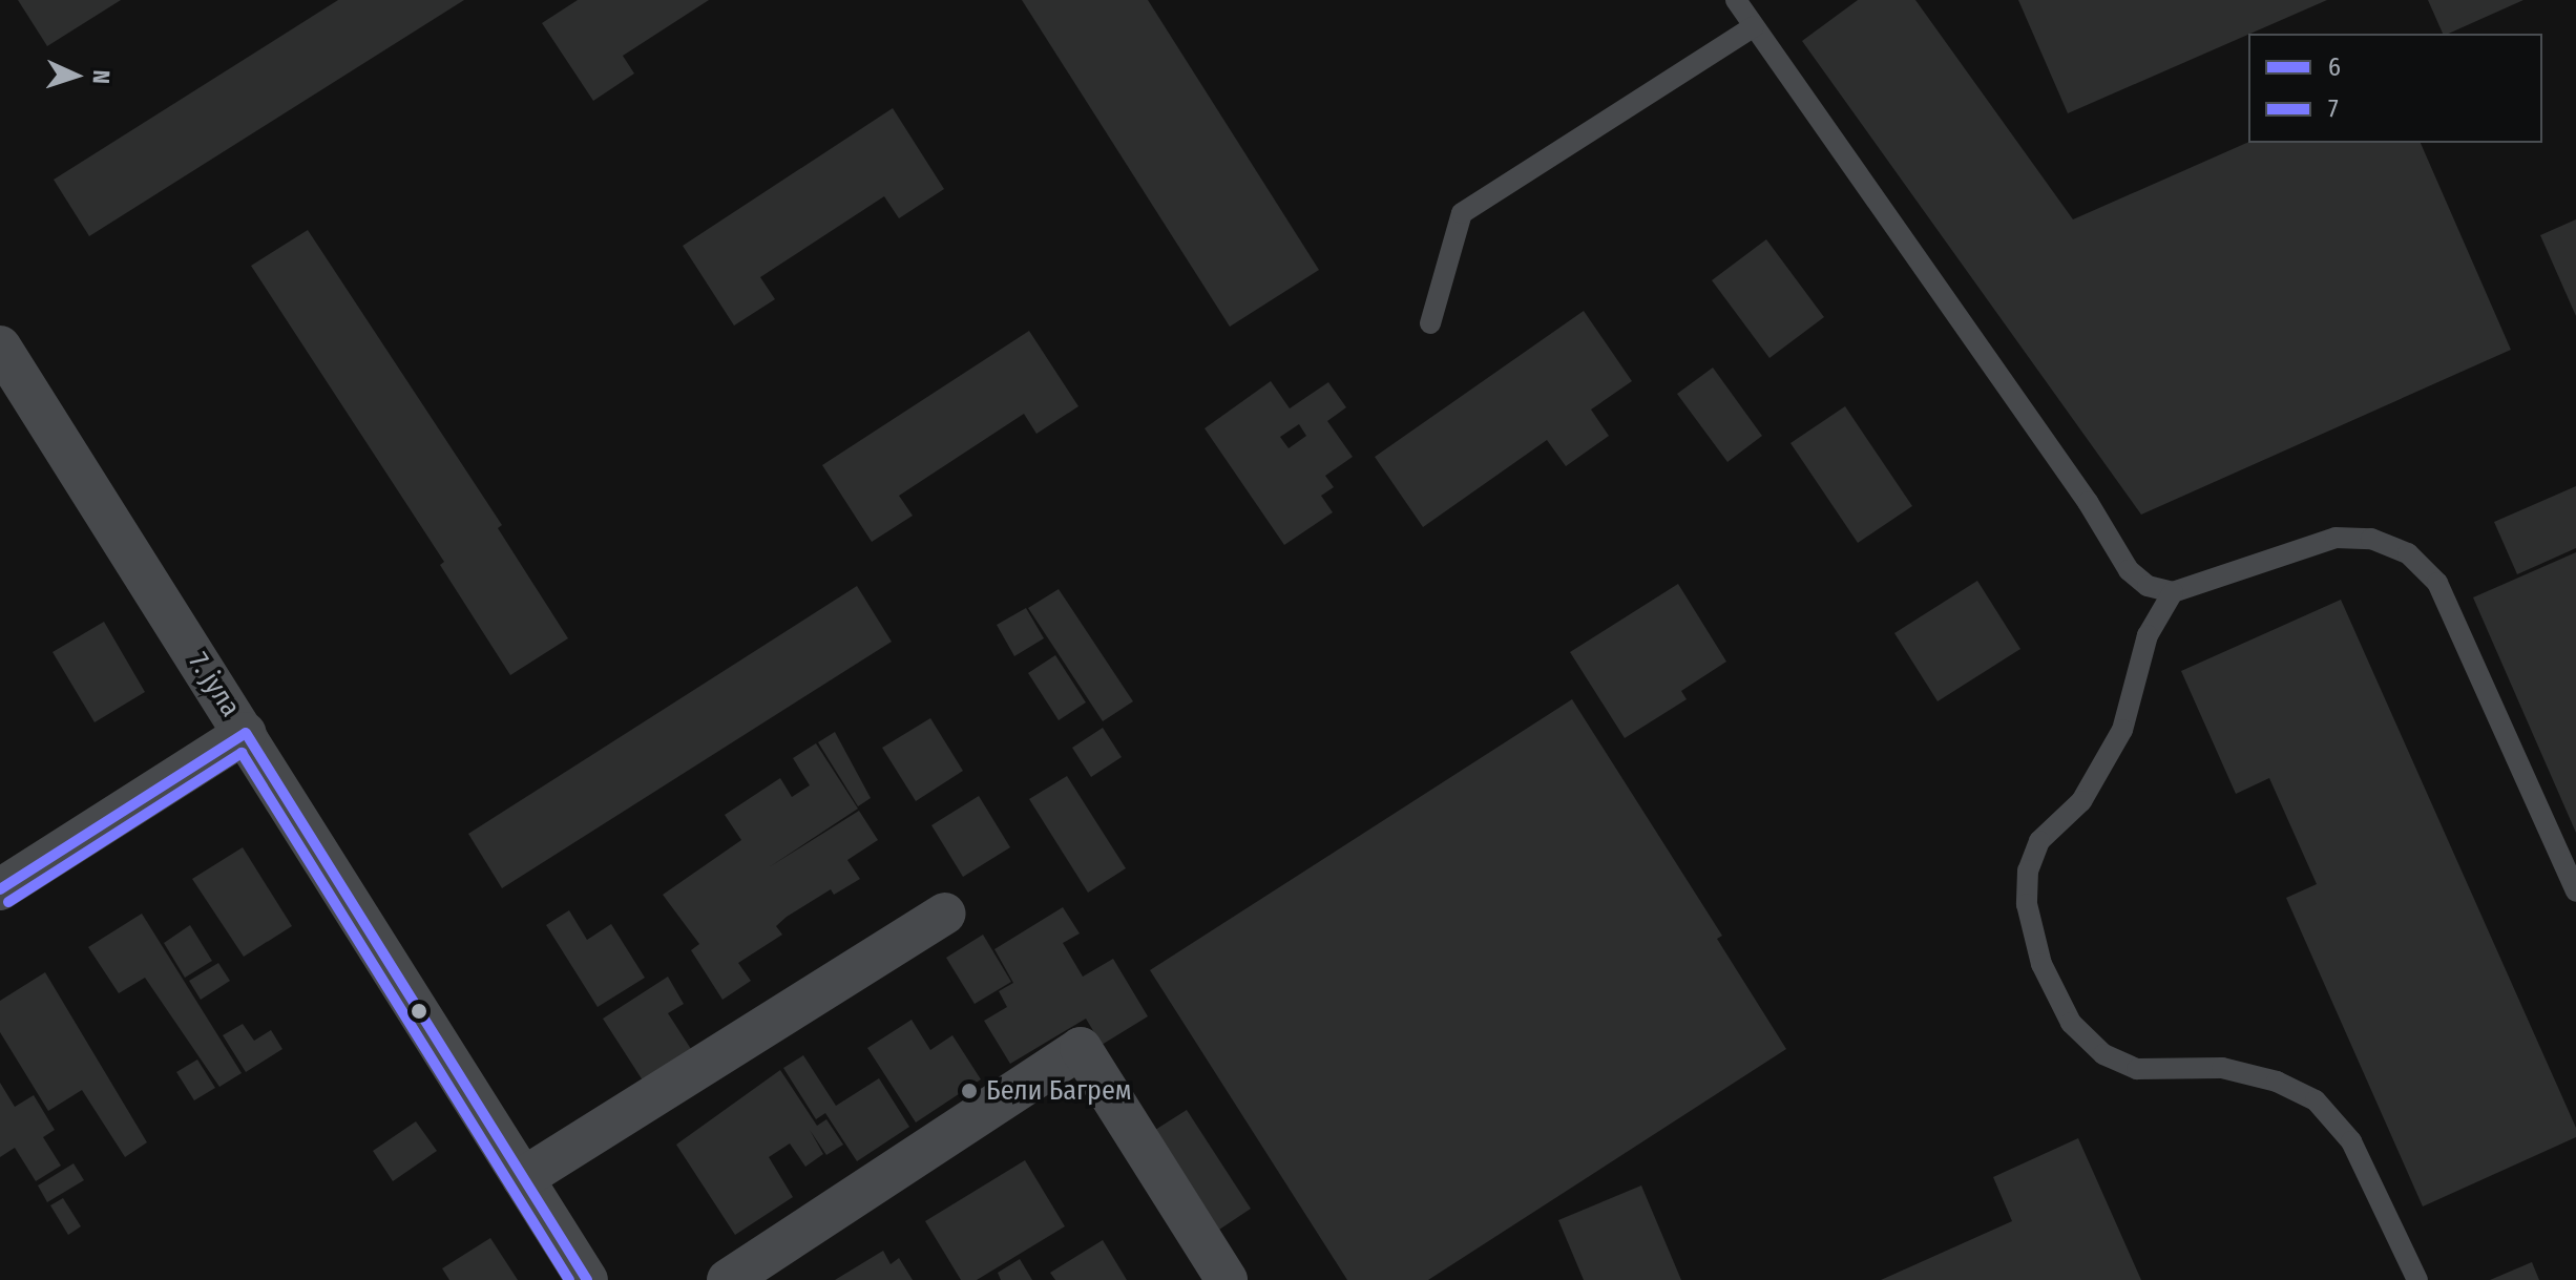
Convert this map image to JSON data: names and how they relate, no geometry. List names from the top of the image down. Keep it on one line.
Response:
{"streets":{"street":["7. јула"]},"places":["Бели Багрем"],"lines":["transit line 6","transit line 7"],"legend":["6","7"],"north":"right"}
